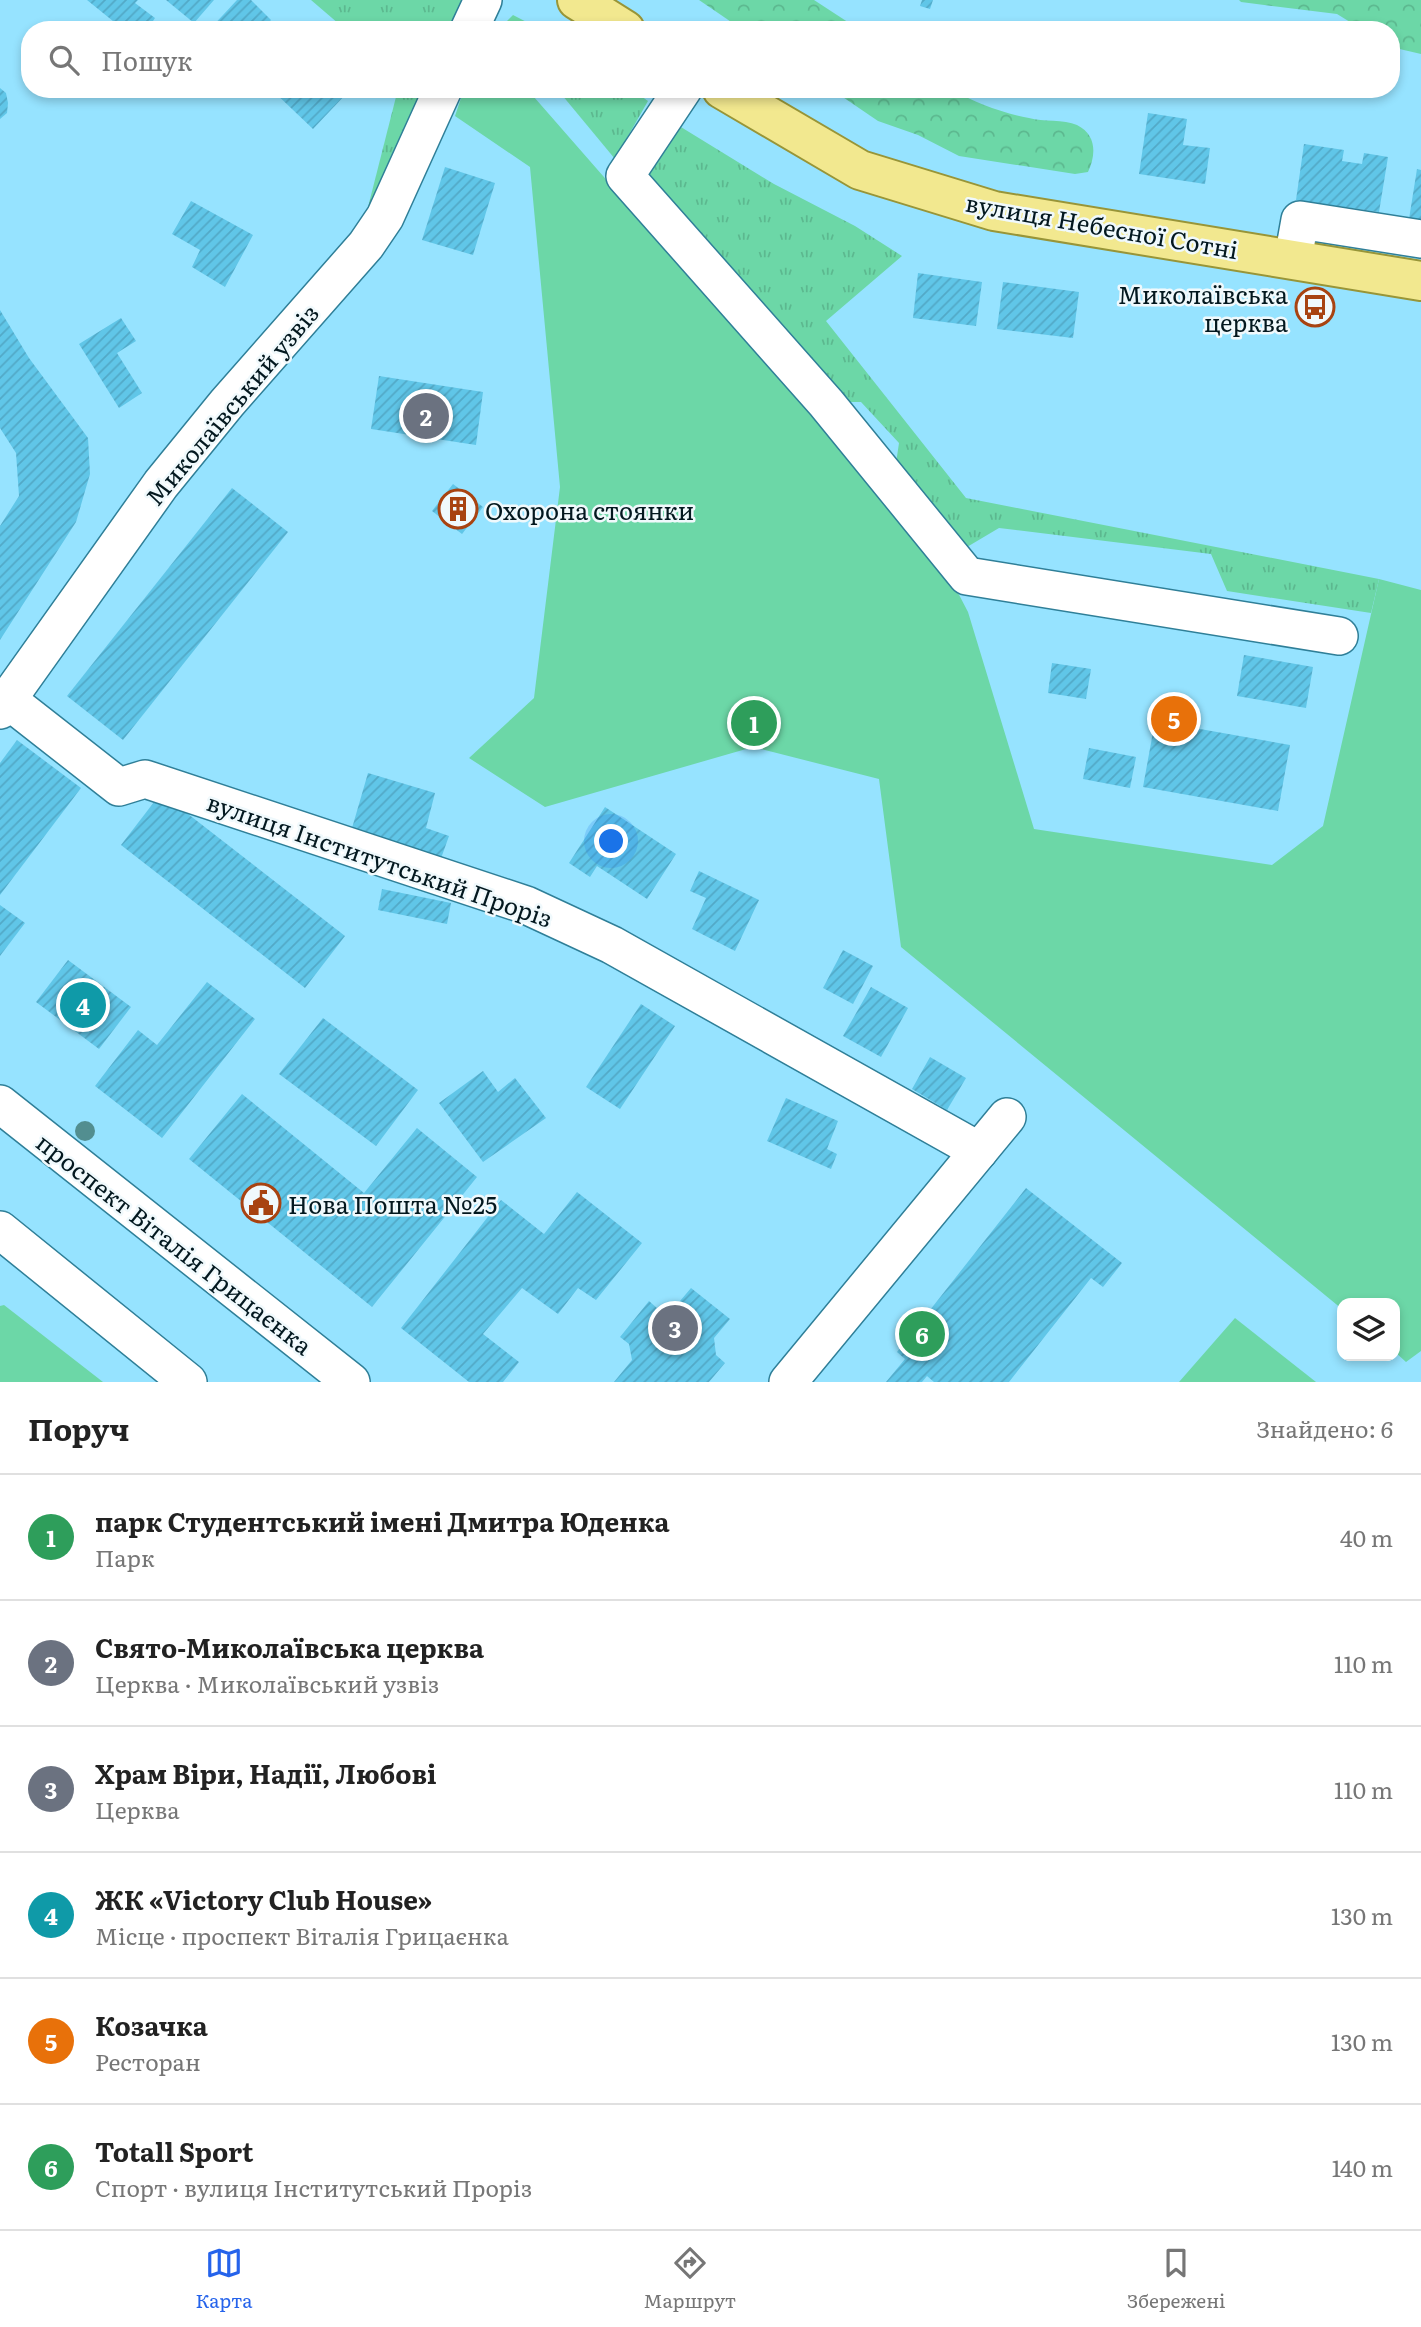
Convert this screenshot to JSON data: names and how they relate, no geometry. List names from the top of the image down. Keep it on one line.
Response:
{"streets":{"main road":["вулиця Небесної Сотні"],"street":["Миколаївський узвіз","вулиця Інститутський Проріз","проспект Віталія Грицаєнка"]},"crossings":[["Миколаївський узвіз","вулиця Інститутський Проріз"]],"places":{"bus stop":["Миколаївська церква"],"building":["Охорона стоянки"],"public building":["Нова Пошта №25"]},"page":{"search":"Пошук","pins":["2","5","1","4","3","6"],"heading":["Поруч","Знайдено: 6"],"list":[{"mark":"1","name":"парк Студентський імені Дмитра Юденка","note":"Парк","value":"40 m"},{"mark":"2","name":"Свято-Миколаївська церква","note":"Церква · Миколаївський узвіз","value":"110 m"},{"mark":"3","name":"Храм Віри, Надії, Любові","note":"Церква","value":"110 m"},{"mark":"4","name":"ЖК «Victory Club House»","note":"Місце · проспект Віталія Грицаєнка","value":"130 m"},{"mark":"5","name":"Козачка","note":"Ресторан","value":"130 m"},{"mark":"6","name":"Totall Sport","note":"Спорт · вулиця Інститутський Проріз","value":"140 m"}],"nav":["Карта","Маршрут","Збережені"]}}
